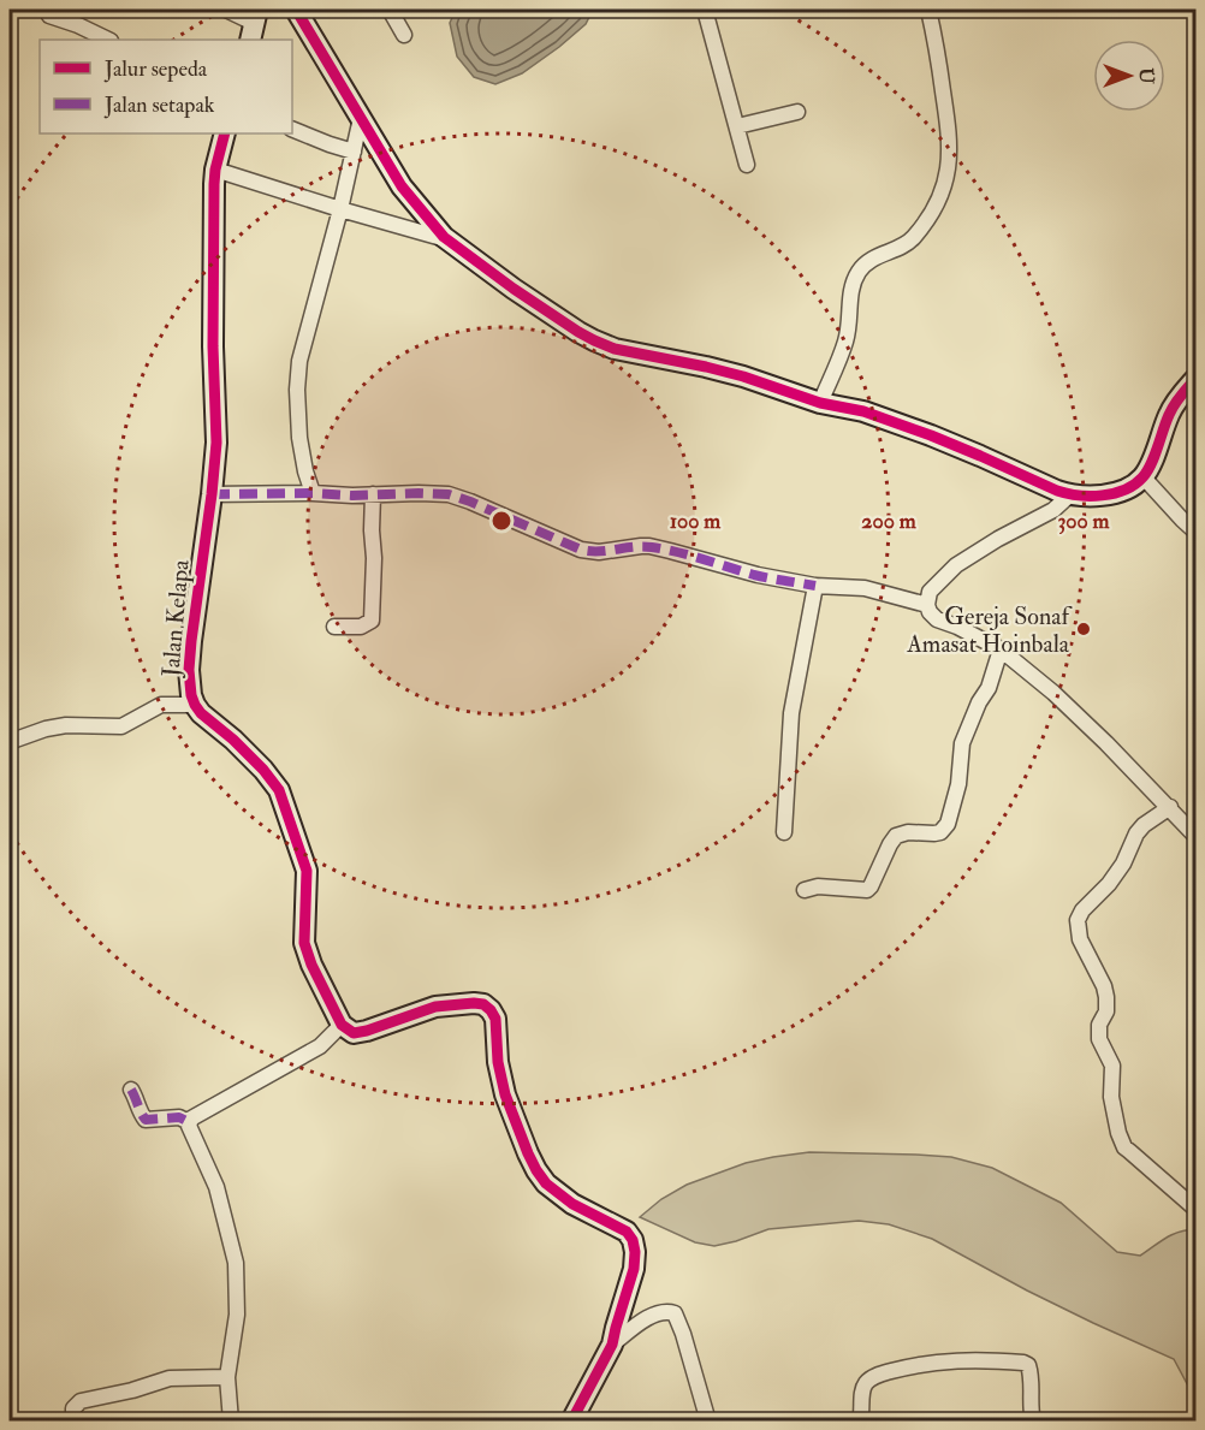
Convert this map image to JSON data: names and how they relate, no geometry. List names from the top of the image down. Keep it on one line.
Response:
{"streets":{"street":["Jalan Kelapa"]},"places":["Gereja Sonaf Amasat Hoinbala"],"legend":["Jalur sepeda","Jalan setapak"],"north":"right","rings":["100 m","200 m","300 m"]}
